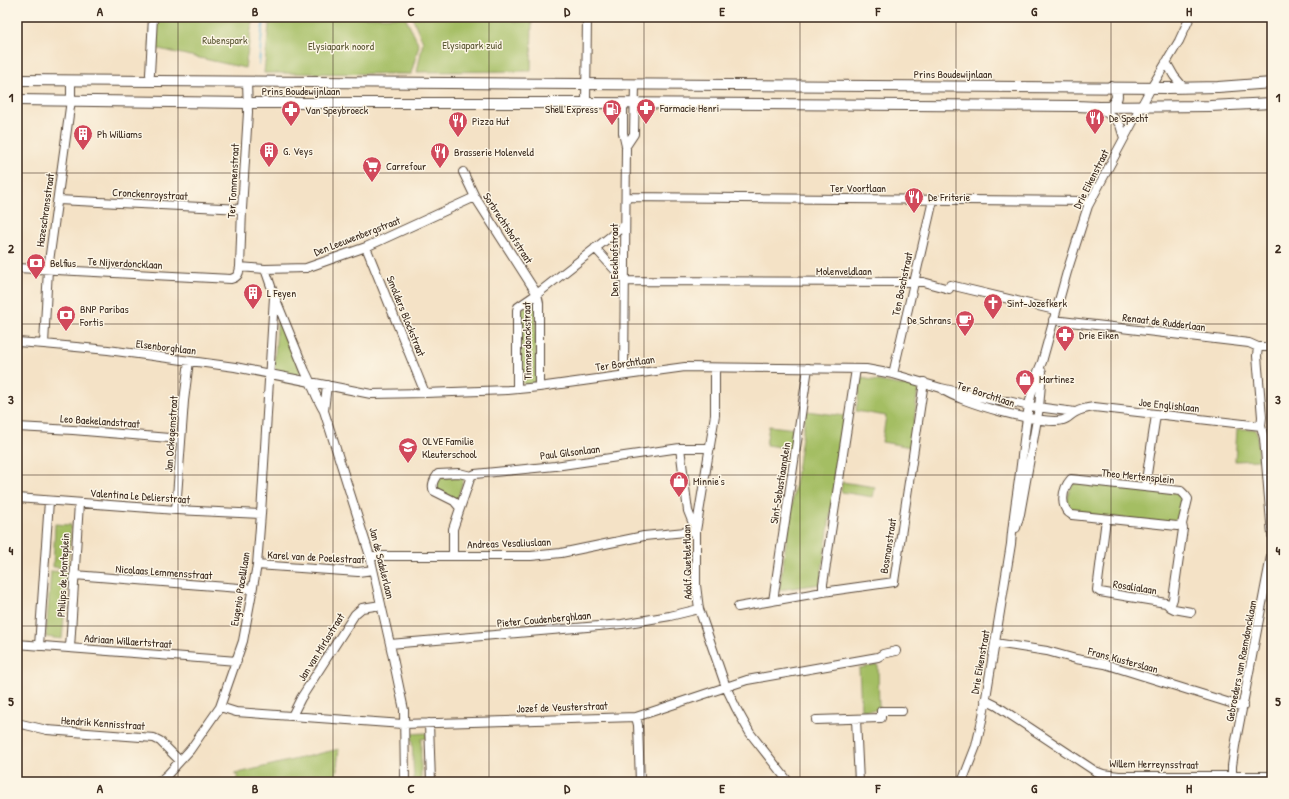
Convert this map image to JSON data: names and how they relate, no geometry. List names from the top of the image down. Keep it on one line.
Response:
{"streets":{"main road":["Prins Boudewijnlaan"],"street":["Drie Eikenstraat","Ter Tommenstraat","Ter Voortlaan","Cronckenroystraat","Hazeschransstraat","Sorbrechtshofstraat","Den Leeuwenbergstraat","Den Eeckhofstraat","Te Nijverdoncklaan","Molenveldlaan","Ten Boschstraat","Smolders Blockstraat","Renaat de Rudderlaan","Timmerdonckstraat","Elsenborghlaan","Ter Borchtlaan","Joe Englishlaan","Leo Baekelandstraat","Jan Ockegemstraat","Paul Gilsonlaan","Theo Mertensplein","Sint-Sebastiaanplein","Valentina Le Delierstraat","Andreas Vesaliuslaan","Bosmanstraat","Karel van de Poelestraat","Adolf Queteletlaan","Jan de Sadelerlaan","Nicolaas Lemmensstraat","Philips de Monteplein","Rosalialaan","Eugenio Pacellilaan","Pieter Coudenberghlaan","Adriaan Willaertstraat","Jan van Mirlostraat","Frans Kusterslaan","Gebroeders van Raemdoncklaan","Jozef de Veusterstraat","Hendrik Kennisstraat","Willem Herreynsstraat"]},"crossings":[["Prins Boudewijnlaan","Drie Eikenstraat"],["Prins Boudewijnlaan","Ter Tommenstraat"],["Prins Boudewijnlaan","Hazeschransstraat"],["Prins Boudewijnlaan","Den Eeckhofstraat"],["Drie Eikenstraat","Ter Voortlaan"],["Drie Eikenstraat","Molenveldlaan"],["Drie Eikenstraat","Renaat de Rudderlaan"],["Drie Eikenstraat","Ter Borchtlaan"],["Drie Eikenstraat","Joe Englishlaan"],["Drie Eikenstraat","Frans Kusterslaan"],["Drie Eikenstraat","Willem Herreynsstraat"],["Ter Tommenstraat","Cronckenroystraat"],["Ter Tommenstraat","Den Leeuwenbergstraat"],["Ter Tommenstraat","Te Nijverdoncklaan"],["Ter Voortlaan","Den Eeckhofstraat"],["Ter Voortlaan","Ten Boschstraat"],["Cronckenroystraat","Hazeschransstraat"],["Hazeschransstraat","Te Nijverdoncklaan"],["Hazeschransstraat","Elsenborghlaan"],["Sorbrechtshofstraat","Den Leeuwenbergstraat"],["Sorbrechtshofstraat","Timmerdonckstraat"],["Den Leeuwenbergstraat","Te Nijverdoncklaan"],["Den Leeuwenbergstraat","Smolders Blockstraat"],["Den Eeckhofstraat","Molenveldlaan"],["Den Eeckhofstraat","Timmerdonckstraat"],["Den Eeckhofstraat","Ter Borchtlaan"],["Molenveldlaan","Ten Boschstraat"],["Ten Boschstraat","Ter Borchtlaan"],["Smolders Blockstraat","Ter Borchtlaan"],["Timmerdonckstraat","Ter Borchtlaan"],["Elsenborghlaan","Ter Borchtlaan"],["Elsenborghlaan","Jan Ockegemstraat"],["Elsenborghlaan","Jan de Sadelerlaan"],["Elsenborghlaan","Eugenio Pacellilaan"],["Ter Borchtlaan","Joe Englishlaan"],["Ter Borchtlaan","Sint-Sebastiaanplein"],["Ter Borchtlaan","Bosmanstraat"],["Ter Borchtlaan","Adolf Queteletlaan"],["Ter Borchtlaan","Jan de Sadelerlaan"],["Leo Baekelandstraat","Jan Ockegemstraat"],["Jan Ockegemstraat","Valentina Le Delierstraat"],["Paul Gilsonlaan","Adolf Queteletlaan"],["Theo Mertensplein","Rosalialaan"],["Sint-Sebastiaanplein","Bosmanstraat"],["Valentina Le Delierstraat","Philips de Monteplein"],["Valentina Le Delierstraat","Eugenio Pacellilaan"],["Andreas Vesaliuslaan","Adolf Queteletlaan"],["Andreas Vesaliuslaan","Jan de Sadelerlaan"],["Karel van de Poelestraat","Jan de Sadelerlaan"],["Karel van de Poelestraat","Eugenio Pacellilaan"],["Adolf Queteletlaan","Pieter Coudenberghlaan"],["Adolf Queteletlaan","Jozef de Veusterstraat"],["Jan de Sadelerlaan","Eugenio Pacellilaan"],["Jan de Sadelerlaan","Pieter Coudenberghlaan"],["Jan de Sadelerlaan","Jan van Mirlostraat"],["Jan de Sadelerlaan","Jozef de Veusterstraat"],["Nicolaas Lemmensstraat","Philips de Monteplein"],["Nicolaas Lemmensstraat","Eugenio Pacellilaan"],["Philips de Monteplein","Adriaan Willaertstraat"],["Eugenio Pacellilaan","Adriaan Willaertstraat"],["Eugenio Pacellilaan","Jozef de Veusterstraat"],["Eugenio Pacellilaan","Hendrik Kennisstraat"],["Jan van Mirlostraat","Jozef de Veusterstraat"],["Frans Kusterslaan","Gebroeders van Raemdoncklaan"],["Gebroeders van Raemdoncklaan","Willem Herreynsstraat"]],"parks":["Rubenspark","Elysiapark zuid","Elysiapark noord"],"places":{"pharmacy":["Farmacie Henri","Van Speybroeck","Drie Eiken"],"fuel station":["Shell Express"],"restaurant":["De Specht","Pizza Hut","Brasserie Molenveld","De Friterie"],"building":["Ph Williams","G. Veys","L Feyen"],"supermarket":["Carrefour"],"bank":["Belfius","BNP Paribas Fortis"],"church":["Sint-Jozefkerk"],"cafe":["De Schrans"],"shop":["Martinez","Minnie's"],"school or university":["OLVE Familie Kleuterschool"]},"grid":{"columns":["A","B","C","D","E","F","G","H"],"rows":["1","2","3","4","5"]}}
